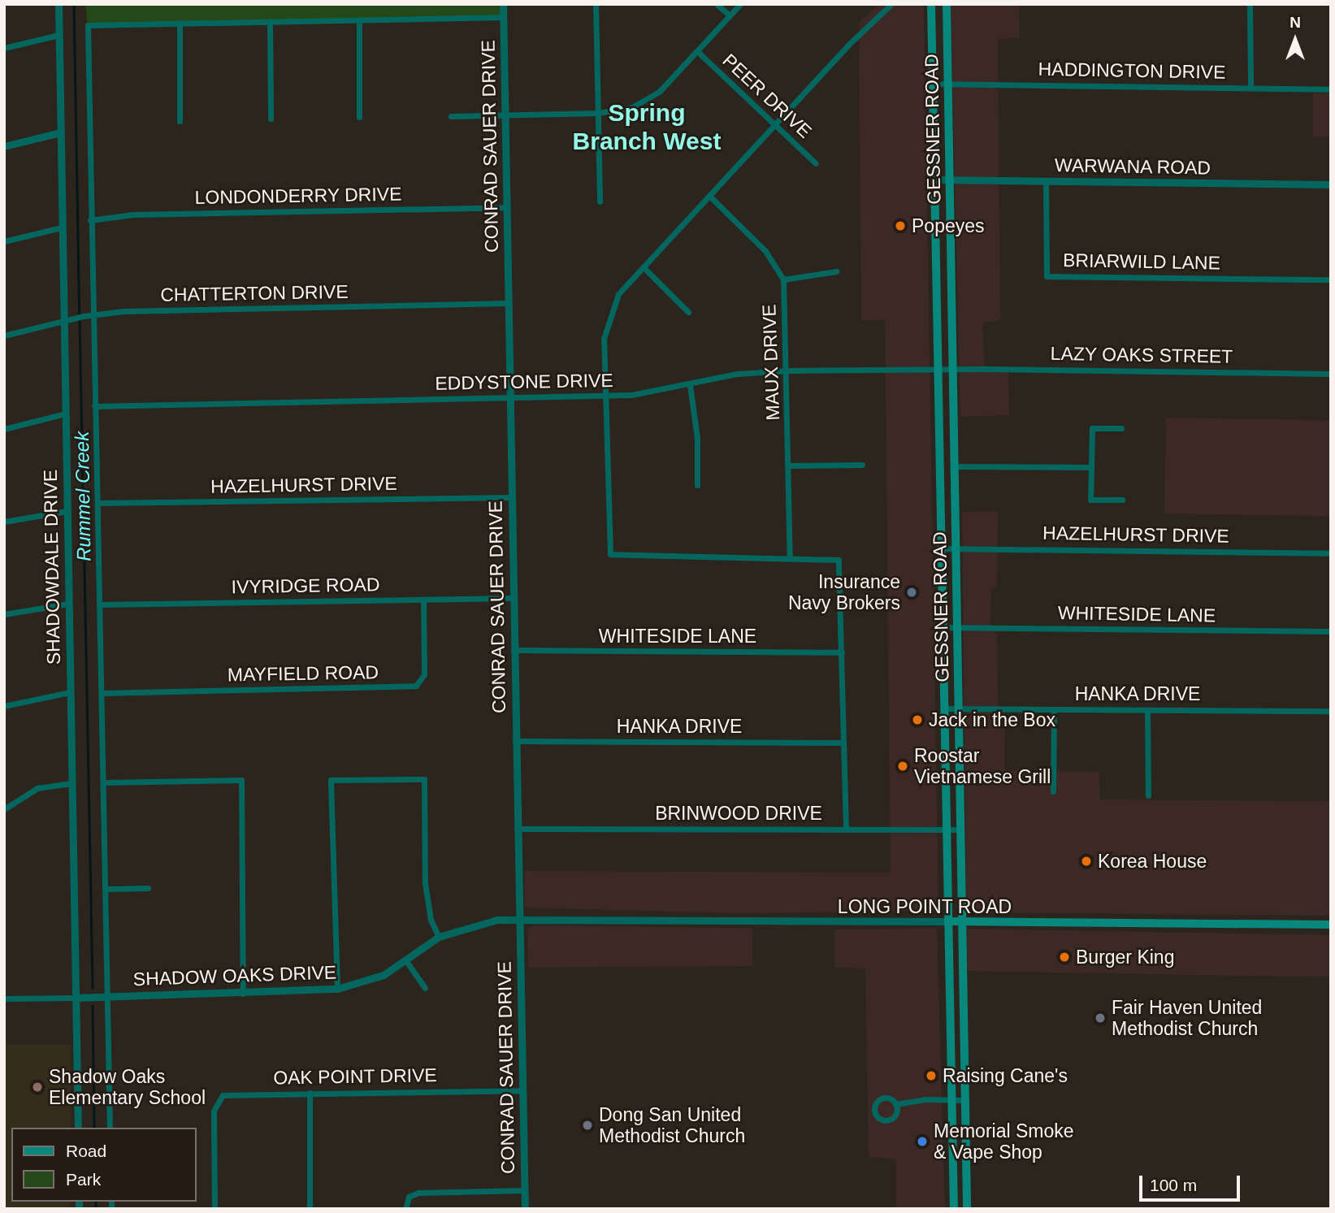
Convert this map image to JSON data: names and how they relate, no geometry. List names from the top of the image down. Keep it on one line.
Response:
{"streets":{"main road":["GESSNER ROAD","LONG POINT ROAD"],"street":["HADDINGTON DRIVE","PEER DRIVE","CONRAD SAUER DRIVE","WARWANA ROAD","LONDONDERRY DRIVE","BRIARWILD LANE","CHATTERTON DRIVE","LAZY OAKS STREET","MAUX DRIVE","EDDYSTONE DRIVE","HAZELHURST DRIVE","SHADOWDALE DRIVE","IVYRIDGE ROAD","WHITESIDE LANE","MAYFIELD ROAD","HANKA DRIVE","BRINWOOD DRIVE","SHADOW OAKS DRIVE","OAK POINT DRIVE"]},"crossings":[["HADDINGTON DRIVE","GESSNER ROAD"],["GESSNER ROAD","WARWANA ROAD"],["GESSNER ROAD","LAZY OAKS STREET"],["GESSNER ROAD","EDDYSTONE DRIVE"],["GESSNER ROAD","HAZELHURST DRIVE"],["GESSNER ROAD","WHITESIDE LANE"],["GESSNER ROAD","HANKA DRIVE"],["GESSNER ROAD","BRINWOOD DRIVE"],["GESSNER ROAD","LONG POINT ROAD"],["CONRAD SAUER DRIVE","LONDONDERRY DRIVE"],["CONRAD SAUER DRIVE","CHATTERTON DRIVE"],["CONRAD SAUER DRIVE","EDDYSTONE DRIVE"],["CONRAD SAUER DRIVE","HAZELHURST DRIVE"],["CONRAD SAUER DRIVE","IVYRIDGE ROAD"],["CONRAD SAUER DRIVE","WHITESIDE LANE"],["CONRAD SAUER DRIVE","HANKA DRIVE"],["CONRAD SAUER DRIVE","BRINWOOD DRIVE"],["CONRAD SAUER DRIVE","LONG POINT ROAD"],["CONRAD SAUER DRIVE","SHADOW OAKS DRIVE"],["CONRAD SAUER DRIVE","OAK POINT DRIVE"],["WARWANA ROAD","BRIARWILD LANE"],["CHATTERTON DRIVE","SHADOWDALE DRIVE"],["LAZY OAKS STREET","EDDYSTONE DRIVE"],["MAUX DRIVE","EDDYSTONE DRIVE"],["SHADOWDALE DRIVE","SHADOW OAKS DRIVE"],["IVYRIDGE ROAD","MAYFIELD ROAD"],["LONG POINT ROAD","SHADOW OAKS DRIVE"]],"districts":["Spring Branch West"],"water":["Rummel Creek"],"places":["Popeyes","Insurance Navy Brokers","Jack in the Box","Roostar Vietnamese Grill","Korea House","Burger King","Fair Haven United Methodist Church","Raising Cane's","Shadow Oaks Elementary School","Dong San United Methodist Church","Memorial Smoke & Vape Shop"],"legend":["Road","Park"],"scale_bar":"100 m","north":"top"}
